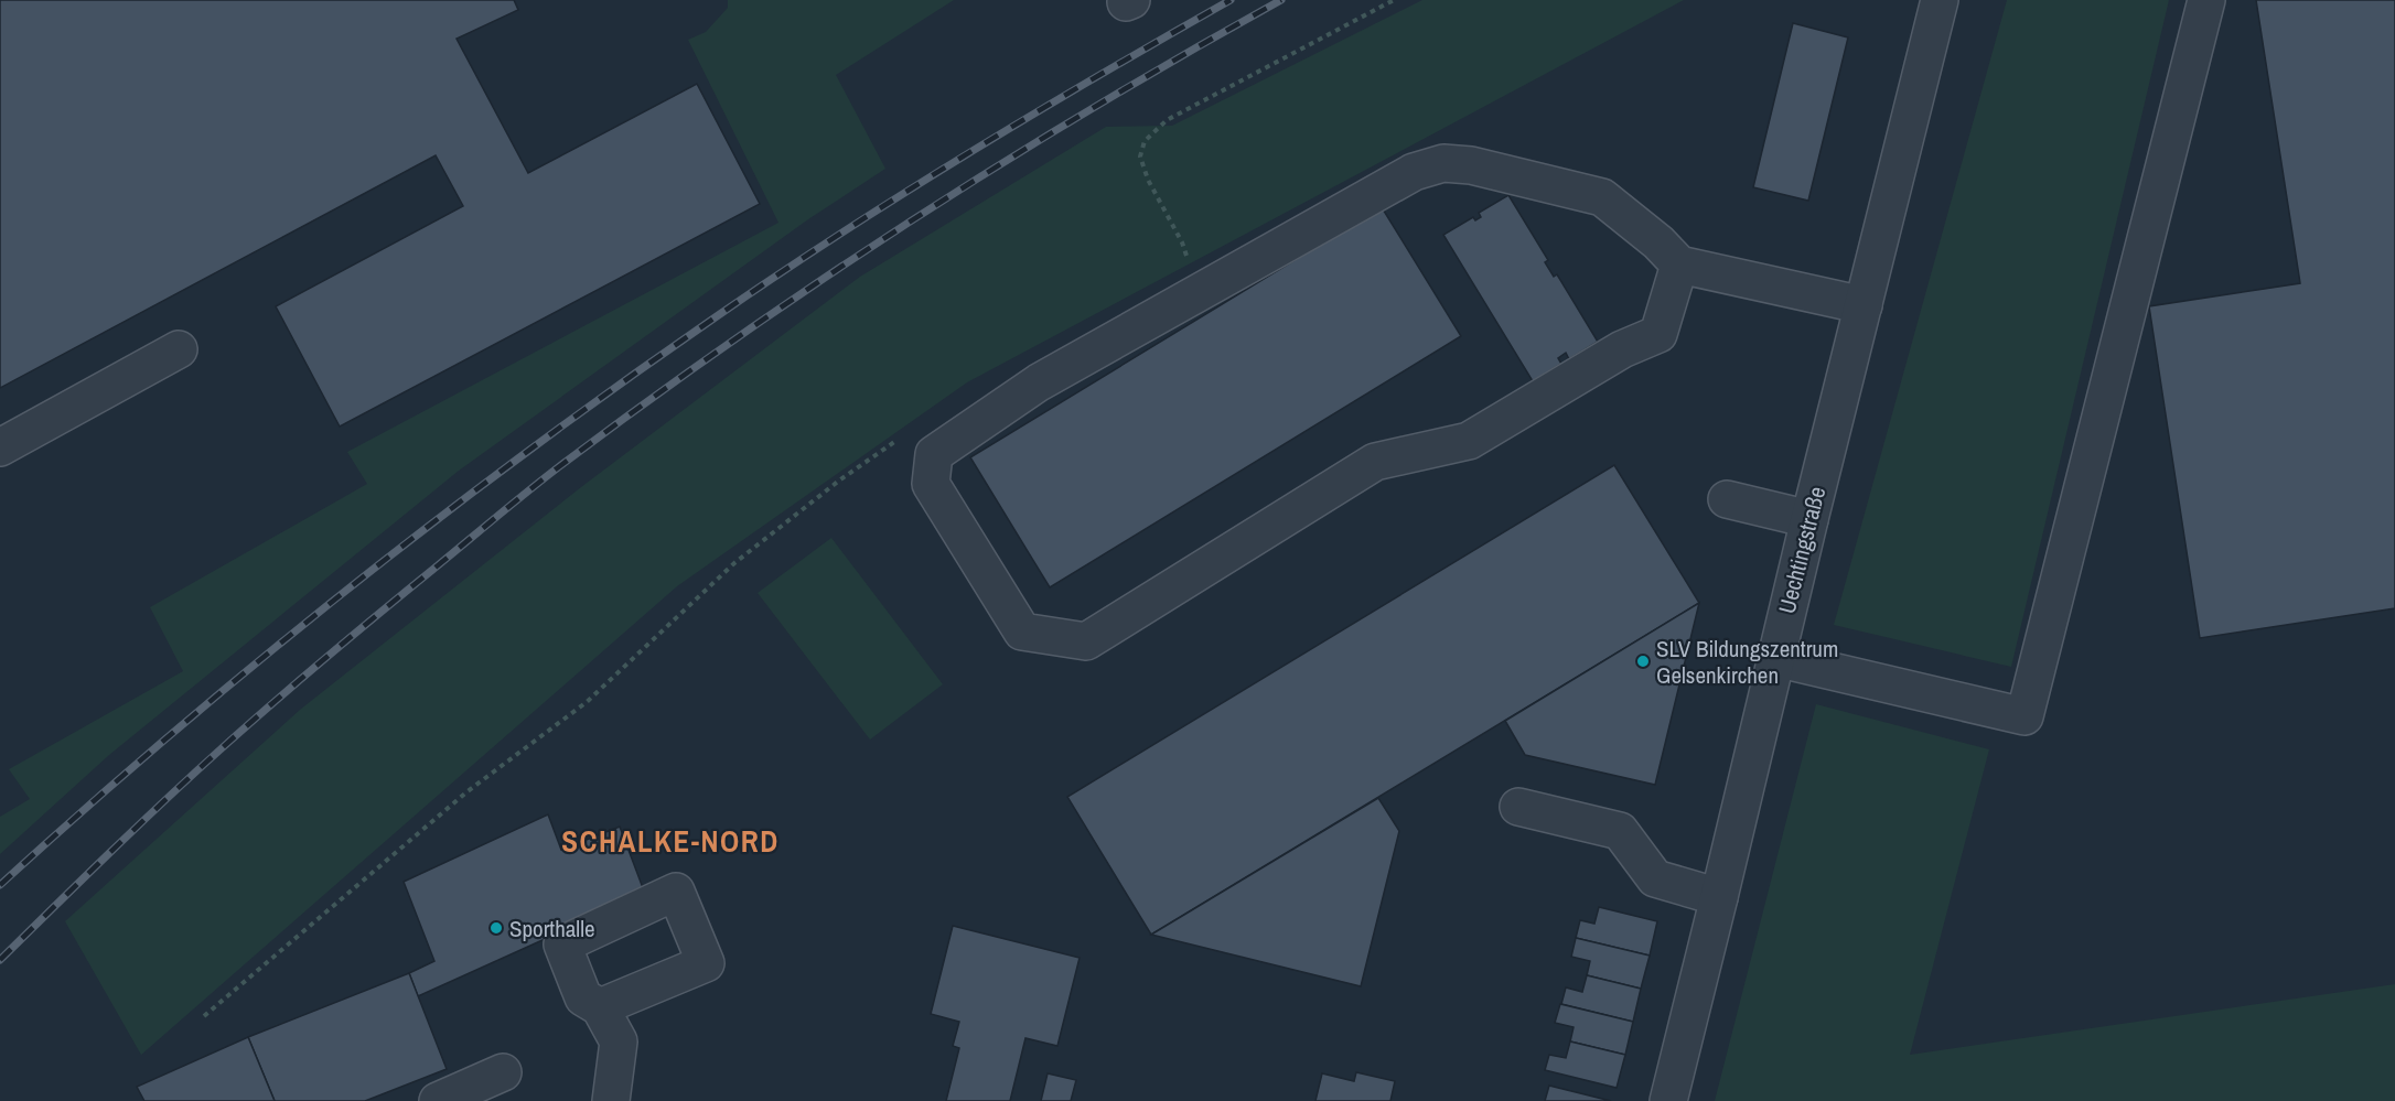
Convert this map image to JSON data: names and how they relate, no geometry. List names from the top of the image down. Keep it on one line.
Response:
{"streets":{"street":["Uechtingstraße"]},"districts":["SCHALKE-NORD"],"places":["SLV Bildungszentrum Gelsenkirchen","Sporthalle"]}
